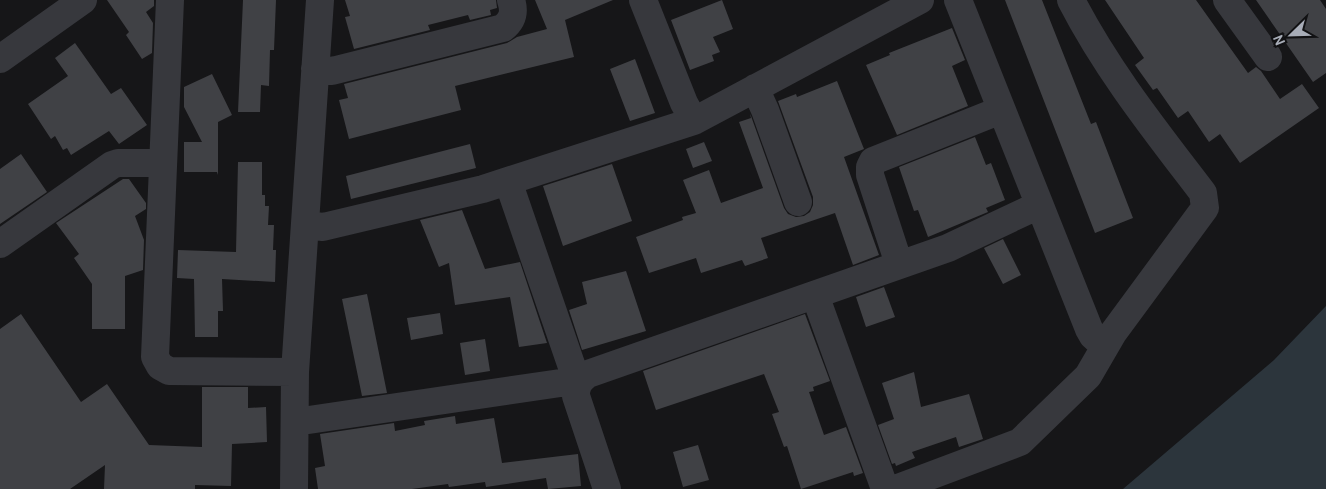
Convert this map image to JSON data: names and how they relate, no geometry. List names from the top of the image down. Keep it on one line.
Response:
{"north":"bottom left"}
